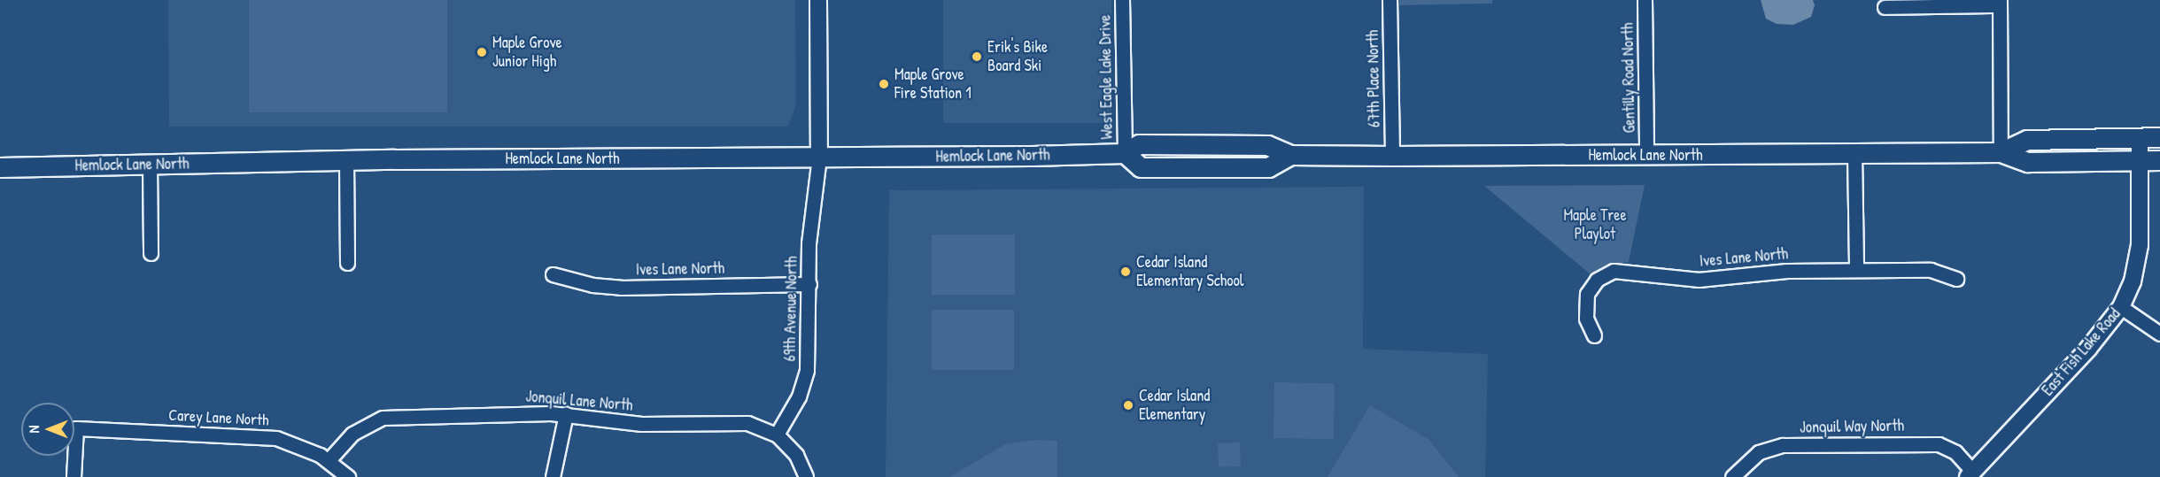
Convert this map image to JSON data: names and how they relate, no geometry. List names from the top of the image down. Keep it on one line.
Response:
{"streets":{"main road":["Hemlock Lane North"],"street":["West Eagle Lake Drive","Gentilly Road North","67th Place North","Ives Lane North","69th Avenue North","East Fish Lake Road","Jonquil Lane North","Carey Lane North","Jonquil Way North"]},"crossings":[["West Eagle Lake Drive","Hemlock Lane North"],["Gentilly Road North","Hemlock Lane North"],["67th Place North","Hemlock Lane North"],["Hemlock Lane North","69th Avenue North"],["Hemlock Lane North","East Fish Lake Road"],["Ives Lane North","69th Avenue North"],["69th Avenue North","Jonquil Lane North"],["East Fish Lake Road","Jonquil Way North"],["Jonquil Lane North","Carey Lane North"]],"parks":["Maple Tree Playlot"],"places":["Maple Grove Junior High","Erik's Bike Board Ski","Maple Grove Fire Station 1","Cedar Island Elementary School","Cedar Island Elementary"],"north":"left"}
